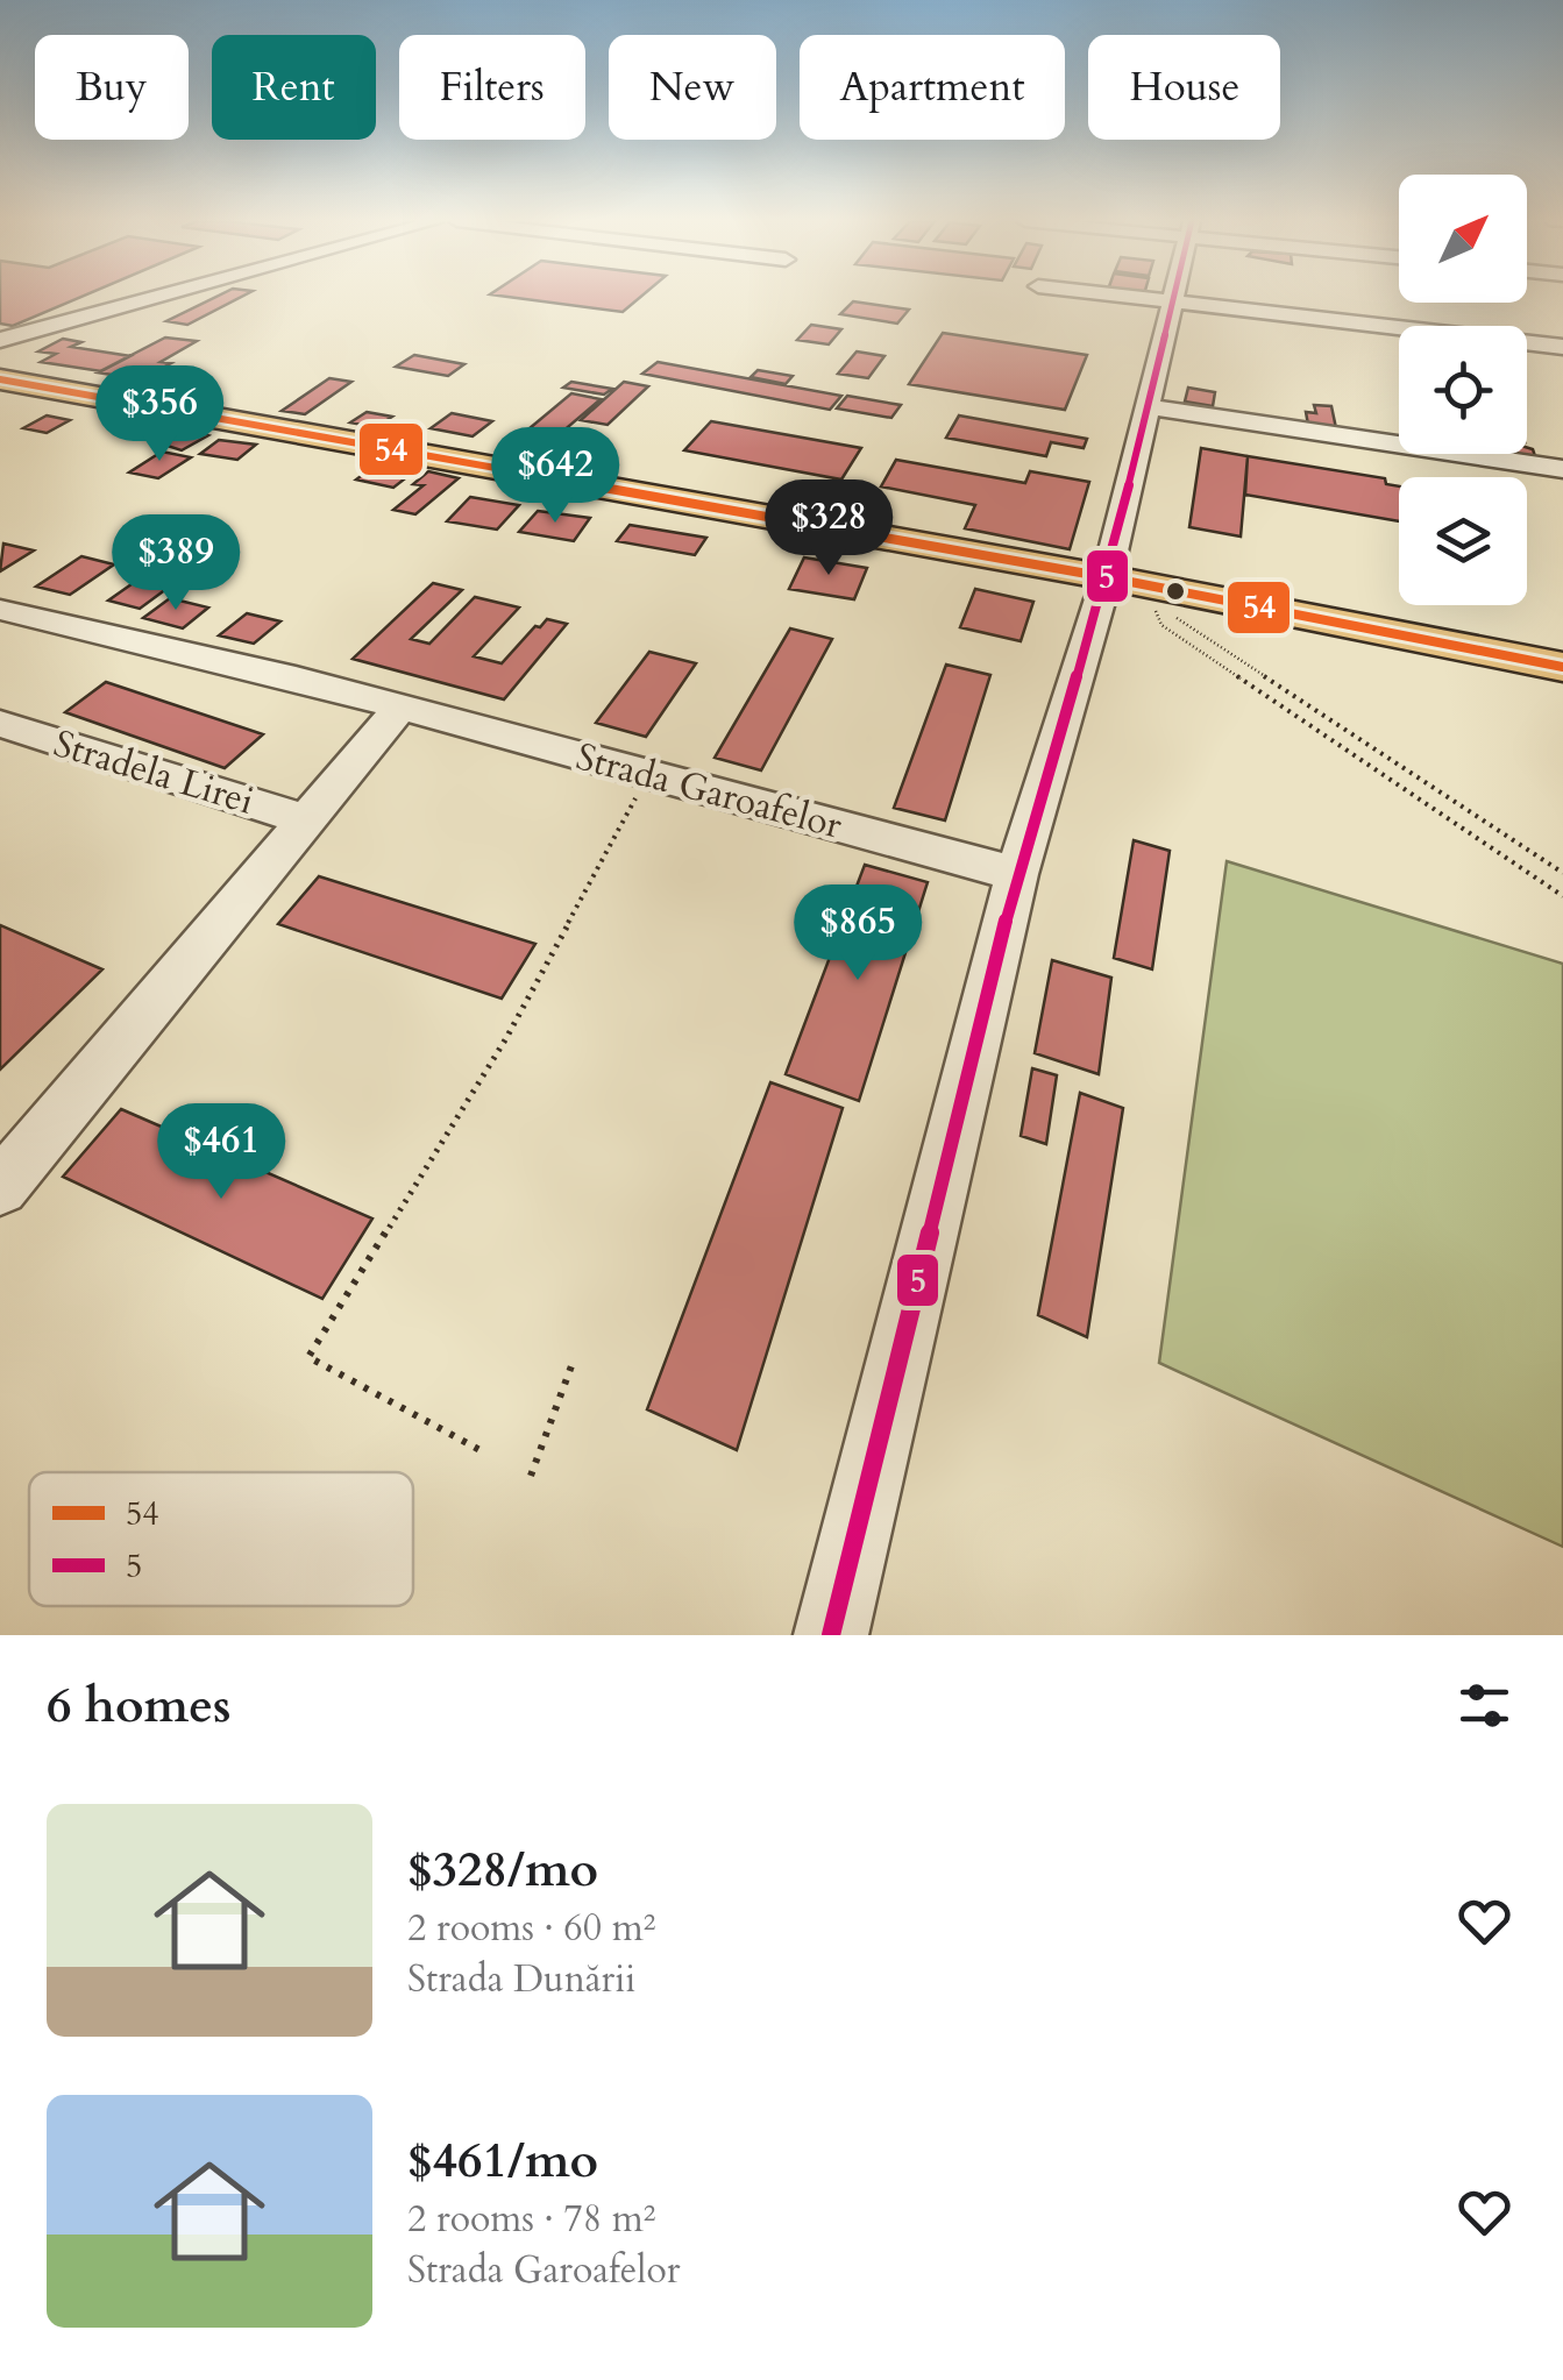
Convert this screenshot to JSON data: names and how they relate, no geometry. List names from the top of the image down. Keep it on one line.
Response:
{"streets":{"street":["Stradela Lirei","Strada Garoafelor"]},"lines":["transit line 5","transit line 54"],"legend":["54","5"],"north":"top right","page":{"chip":["Buy","Rent","Filters","New","Apartment","House"],"price":["$356","$642","$328","$389","$865","$461"],"heading":"6 homes","list":[{"name":"$328/mo","note":"2 rooms · 60 m² · Strada Dunării"},{"name":"$461/mo","note":"2 rooms · 78 m² · Strada Garoafelor"}]}}
